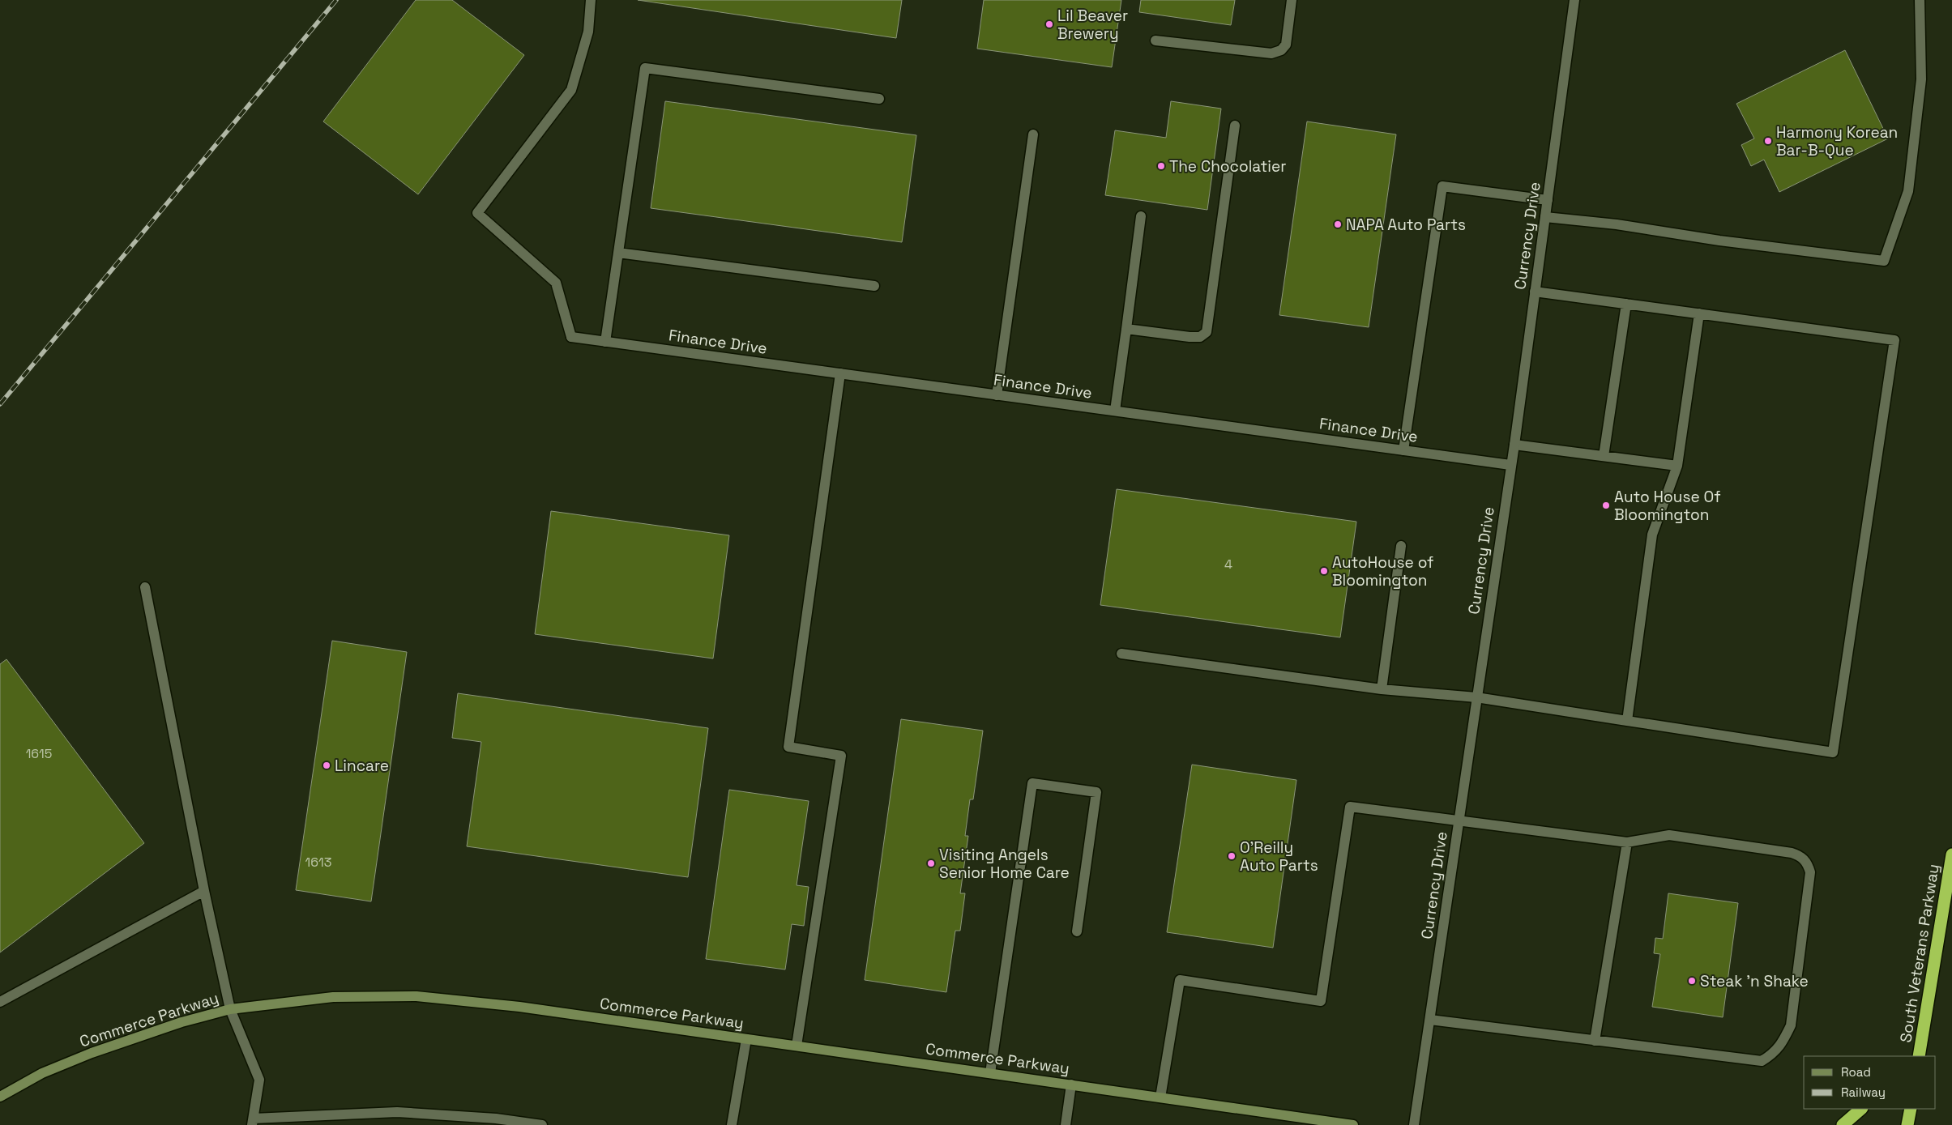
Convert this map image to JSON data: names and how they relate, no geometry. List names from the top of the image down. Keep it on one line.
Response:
{"streets":{"highway":["South Veterans Parkway"],"street":["Currency Drive","Finance Drive","Commerce Parkway"]},"crossings":[["Currency Drive","Finance Drive"]],"places":["Lil Beaver Brewery","Harmony Korean Bar-B-Que","The Chocolatier","NAPA Auto Parts","Auto House Of Bloomington","AutoHouse of Bloomington","Lincare","O'Reilly Auto Parts","Visiting Angels Senior Home Care","Steak 'n Shake"],"house_numbers":["4","1615","1613"],"legend":["Road","Railway"]}
